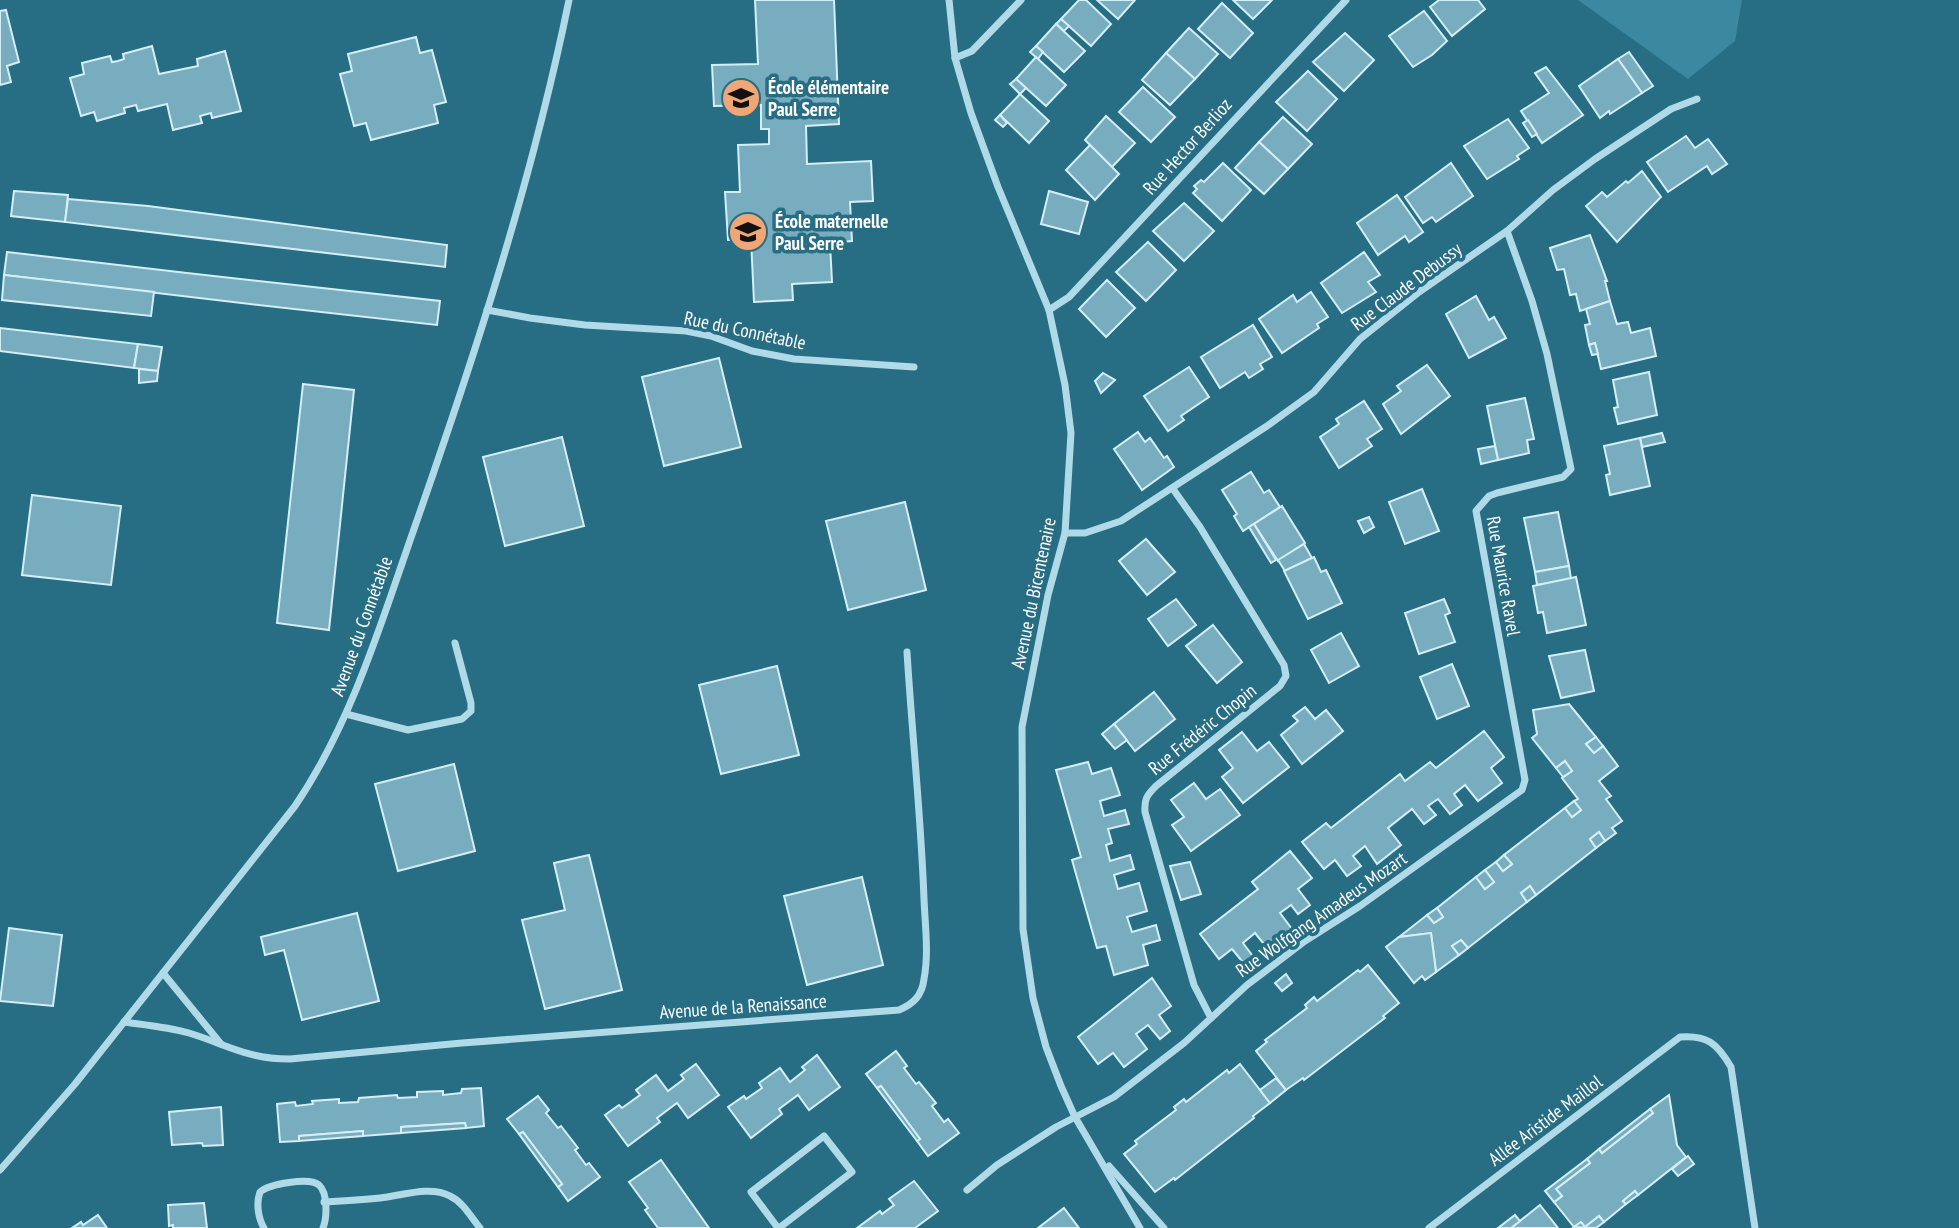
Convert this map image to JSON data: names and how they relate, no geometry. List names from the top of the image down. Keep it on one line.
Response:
{"streets":{"street":["Rue Hector Berlioz","Rue Claude Debussy","Rue du Connétable","Rue Maurice Ravel","Avenue du Bicentenaire","Avenue du Connétable","Rue Frédéric Chopin","Rue Wolfgang Amadeus Mozart","Avenue de la Renaissance","Allée Aristide Maillol"]},"crossings":[["Rue Hector Berlioz","Avenue du Bicentenaire"],["Rue Claude Debussy","Rue Maurice Ravel"],["Rue Claude Debussy","Avenue du Bicentenaire"],["Rue Claude Debussy","Rue Frédéric Chopin"],["Rue du Connétable","Avenue du Connétable"],["Rue Maurice Ravel","Rue Wolfgang Amadeus Mozart"],["Avenue du Bicentenaire","Rue Wolfgang Amadeus Mozart"],["Rue Frédéric Chopin","Rue Wolfgang Amadeus Mozart"]],"places":{"school or university":["École élémentaire Paul Serre","École maternelle Paul Serre"]}}
